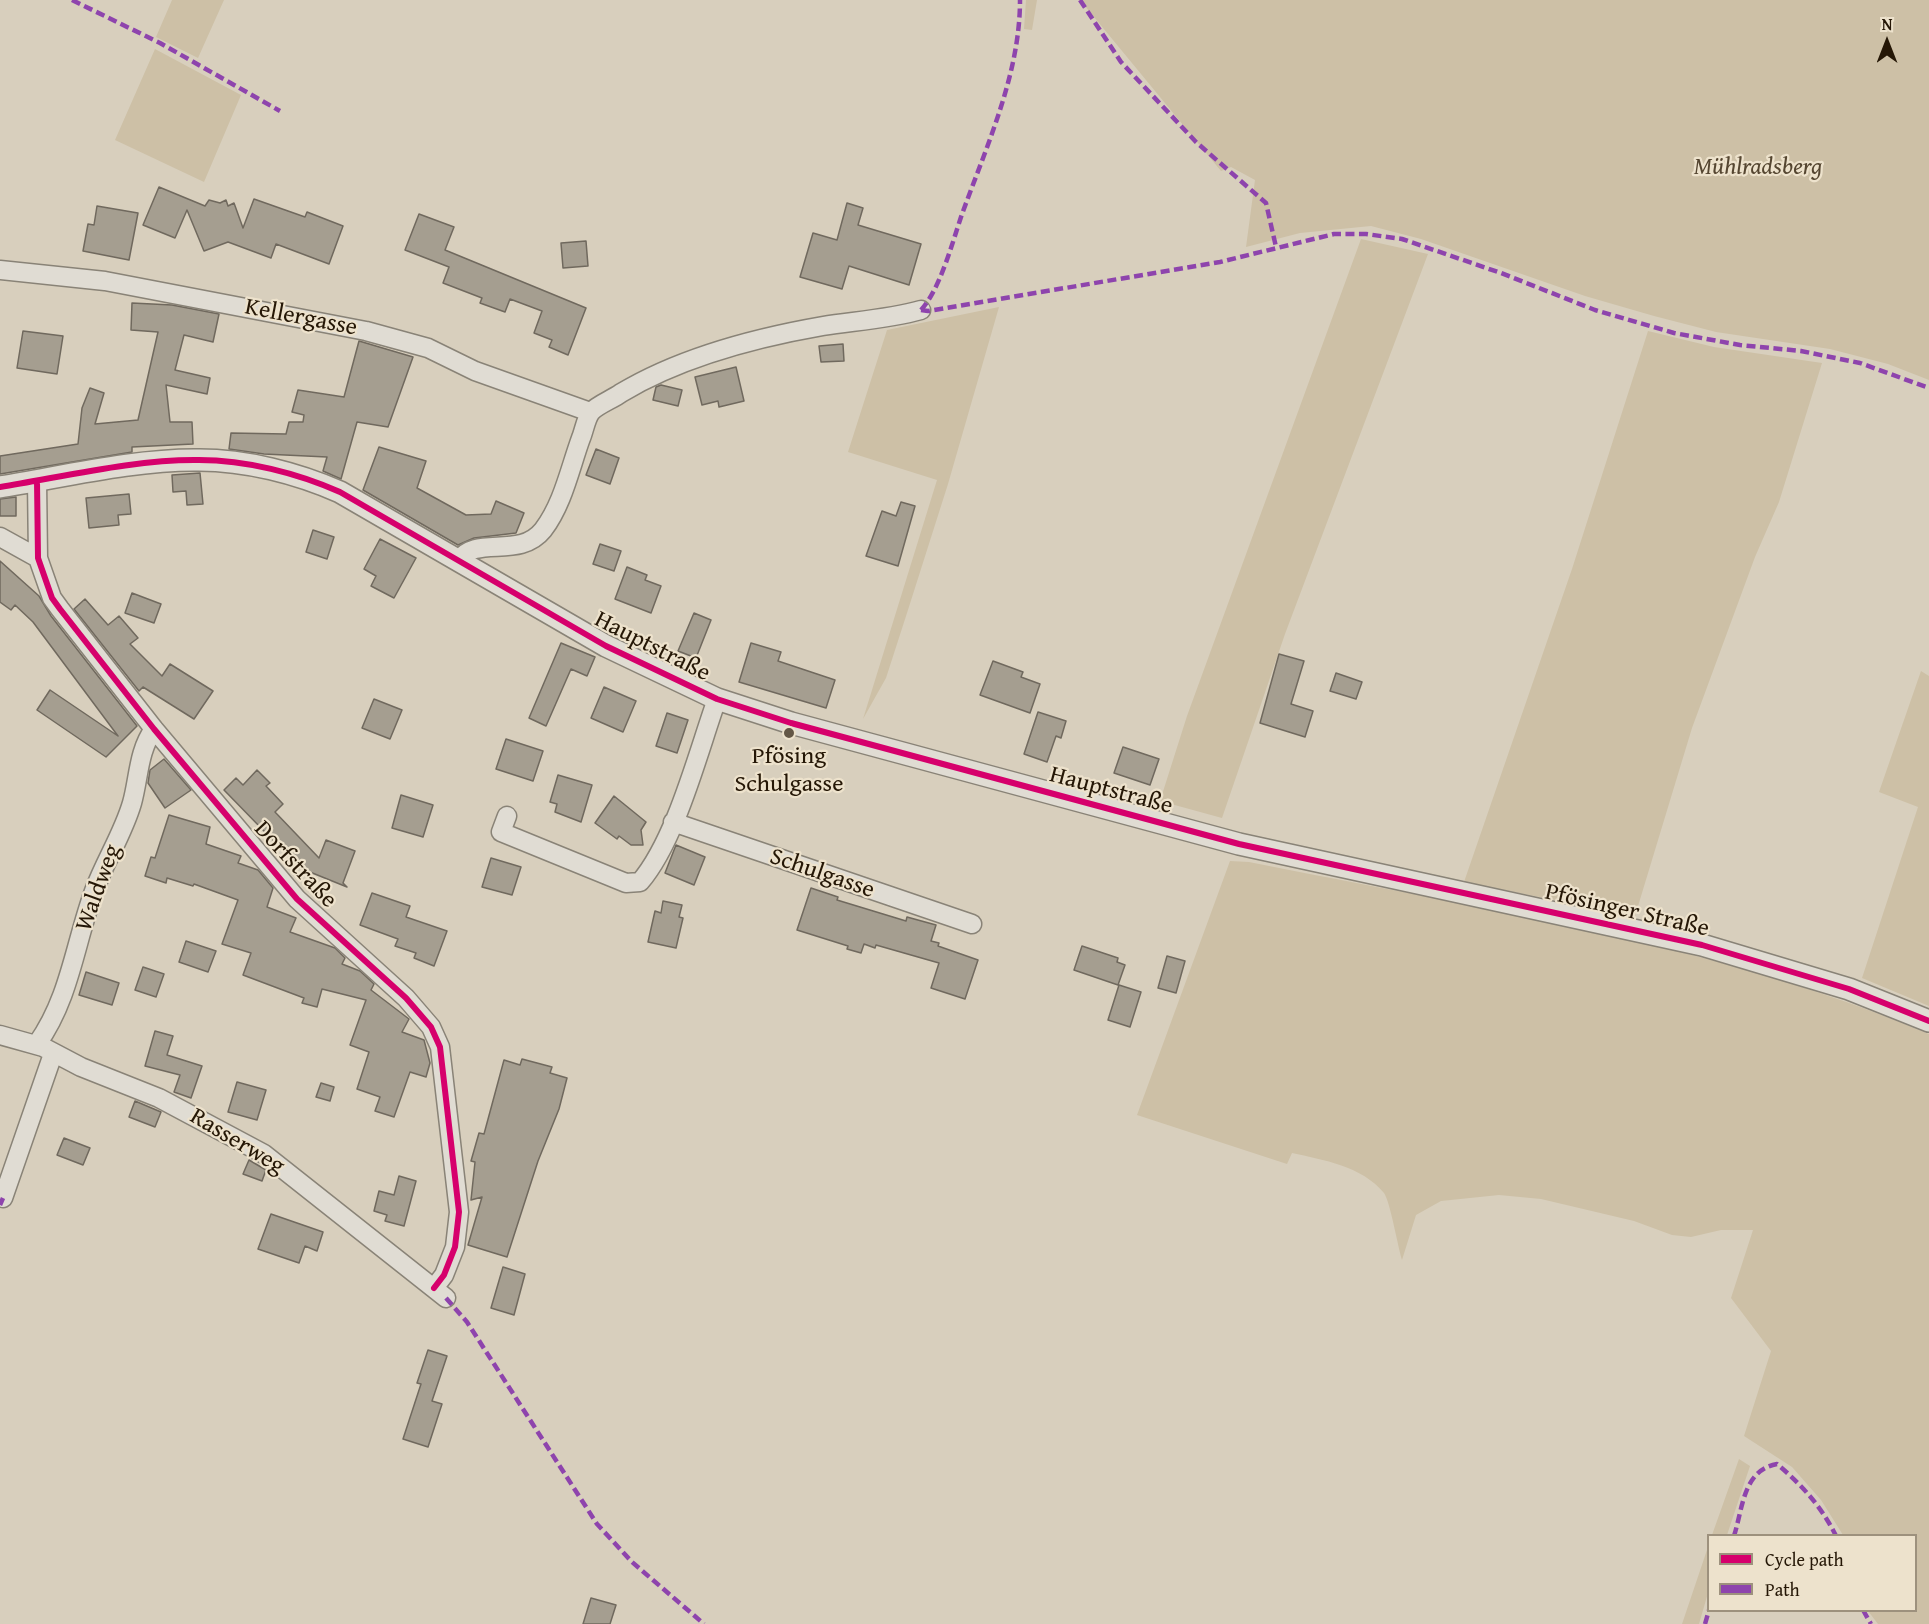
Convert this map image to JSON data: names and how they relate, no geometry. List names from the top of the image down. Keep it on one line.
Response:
{"streets":{"street":["Kellergasse","Hauptstraße","Dorfstraße","Schulgasse","Waldweg","Pfösinger Straße","Rasserweg"]},"crossings":[["Hauptstraße","Dorfstraße"],["Hauptstraße","Pfösinger Straße"],["Dorfstraße","Waldweg"],["Dorfstraße","Rasserweg"],["Waldweg","Rasserweg"]],"parks":["Mühlradsberg"],"places":["Pfösing Schulgasse"],"legend":["Cycle path","Path"],"north":"top"}
